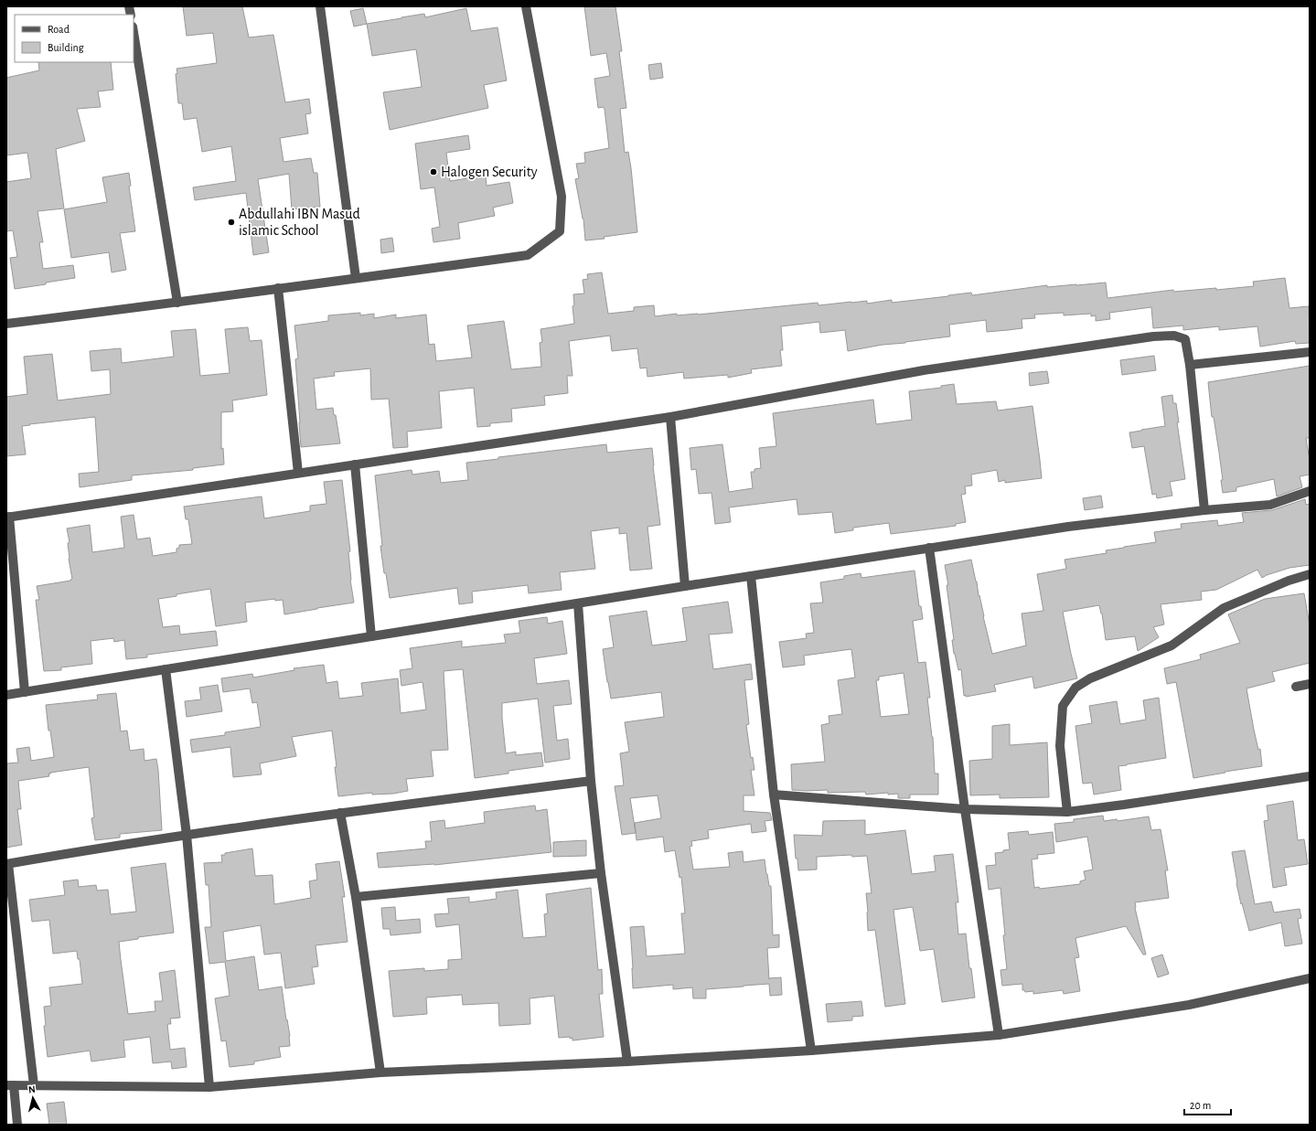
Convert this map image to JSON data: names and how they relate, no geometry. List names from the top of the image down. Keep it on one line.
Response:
{"places":["Halogen Security","Abdullahi IBN Masud islamic School"],"legend":["Road","Building"],"scale_bar":"20 m","north":"top"}
